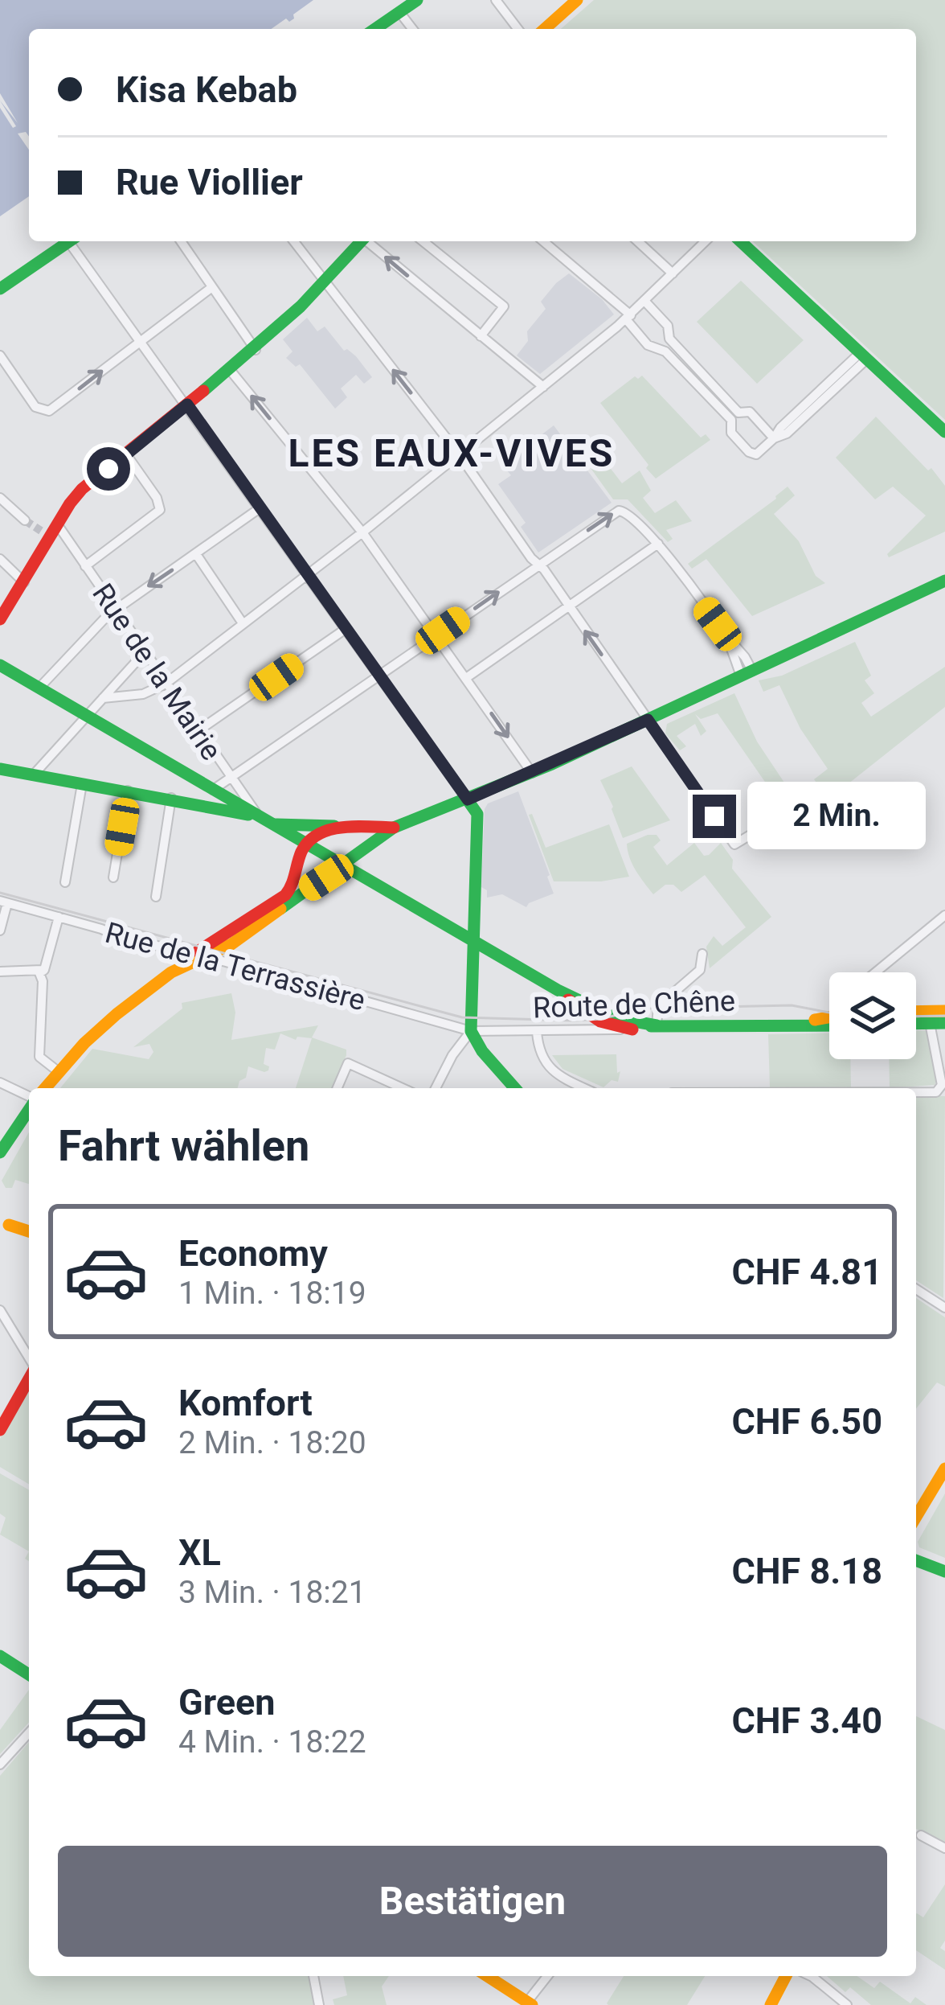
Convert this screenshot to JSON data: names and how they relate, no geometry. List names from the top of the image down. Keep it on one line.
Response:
{"streets":{"main road":["Route de Chêne"],"street":["Rue de la Mairie","Rue de la Terrassière"]},"crossings":[["Rue de la Terrassière","Route de Chêne"]],"districts":["LES EAUX-VIVES"],"page":{"banner":["Kisa Kebab","Rue Viollier"],"bubble":"2 Min.","heading":"Fahrt wählen","list":[{"name":"Economy","note":"1 Min. · 18:19","value":"CHF 4.81"},{"name":"Komfort","note":"2 Min. · 18:20","value":"CHF 6.50"},{"name":"XL","note":"3 Min. · 18:21","value":"CHF 8.18"},{"name":"Green","note":"4 Min. · 18:22","value":"CHF 3.40"}],"buttons":"Bestätigen"}}
